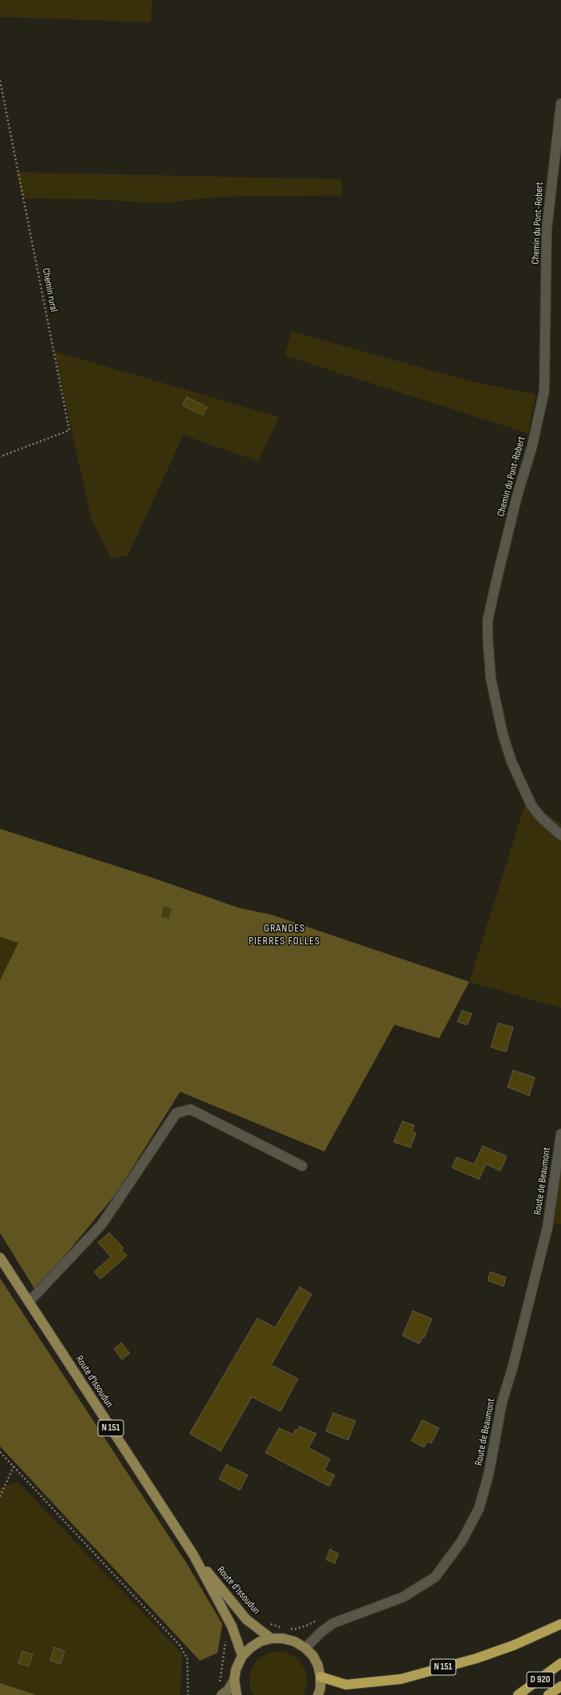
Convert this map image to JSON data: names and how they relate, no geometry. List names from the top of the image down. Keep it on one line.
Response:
{"streets":{"highway":["N 151","D 920"],"main road":["Route d'Issoudun"],"street":["Chemin du Pont-Robert","Route de Beaumont"],"path":["Chemin rural"]},"crossings":[["Route d'Issoudun","N 151"]],"districts":["GRANDES PIERRES FOLLES"]}
